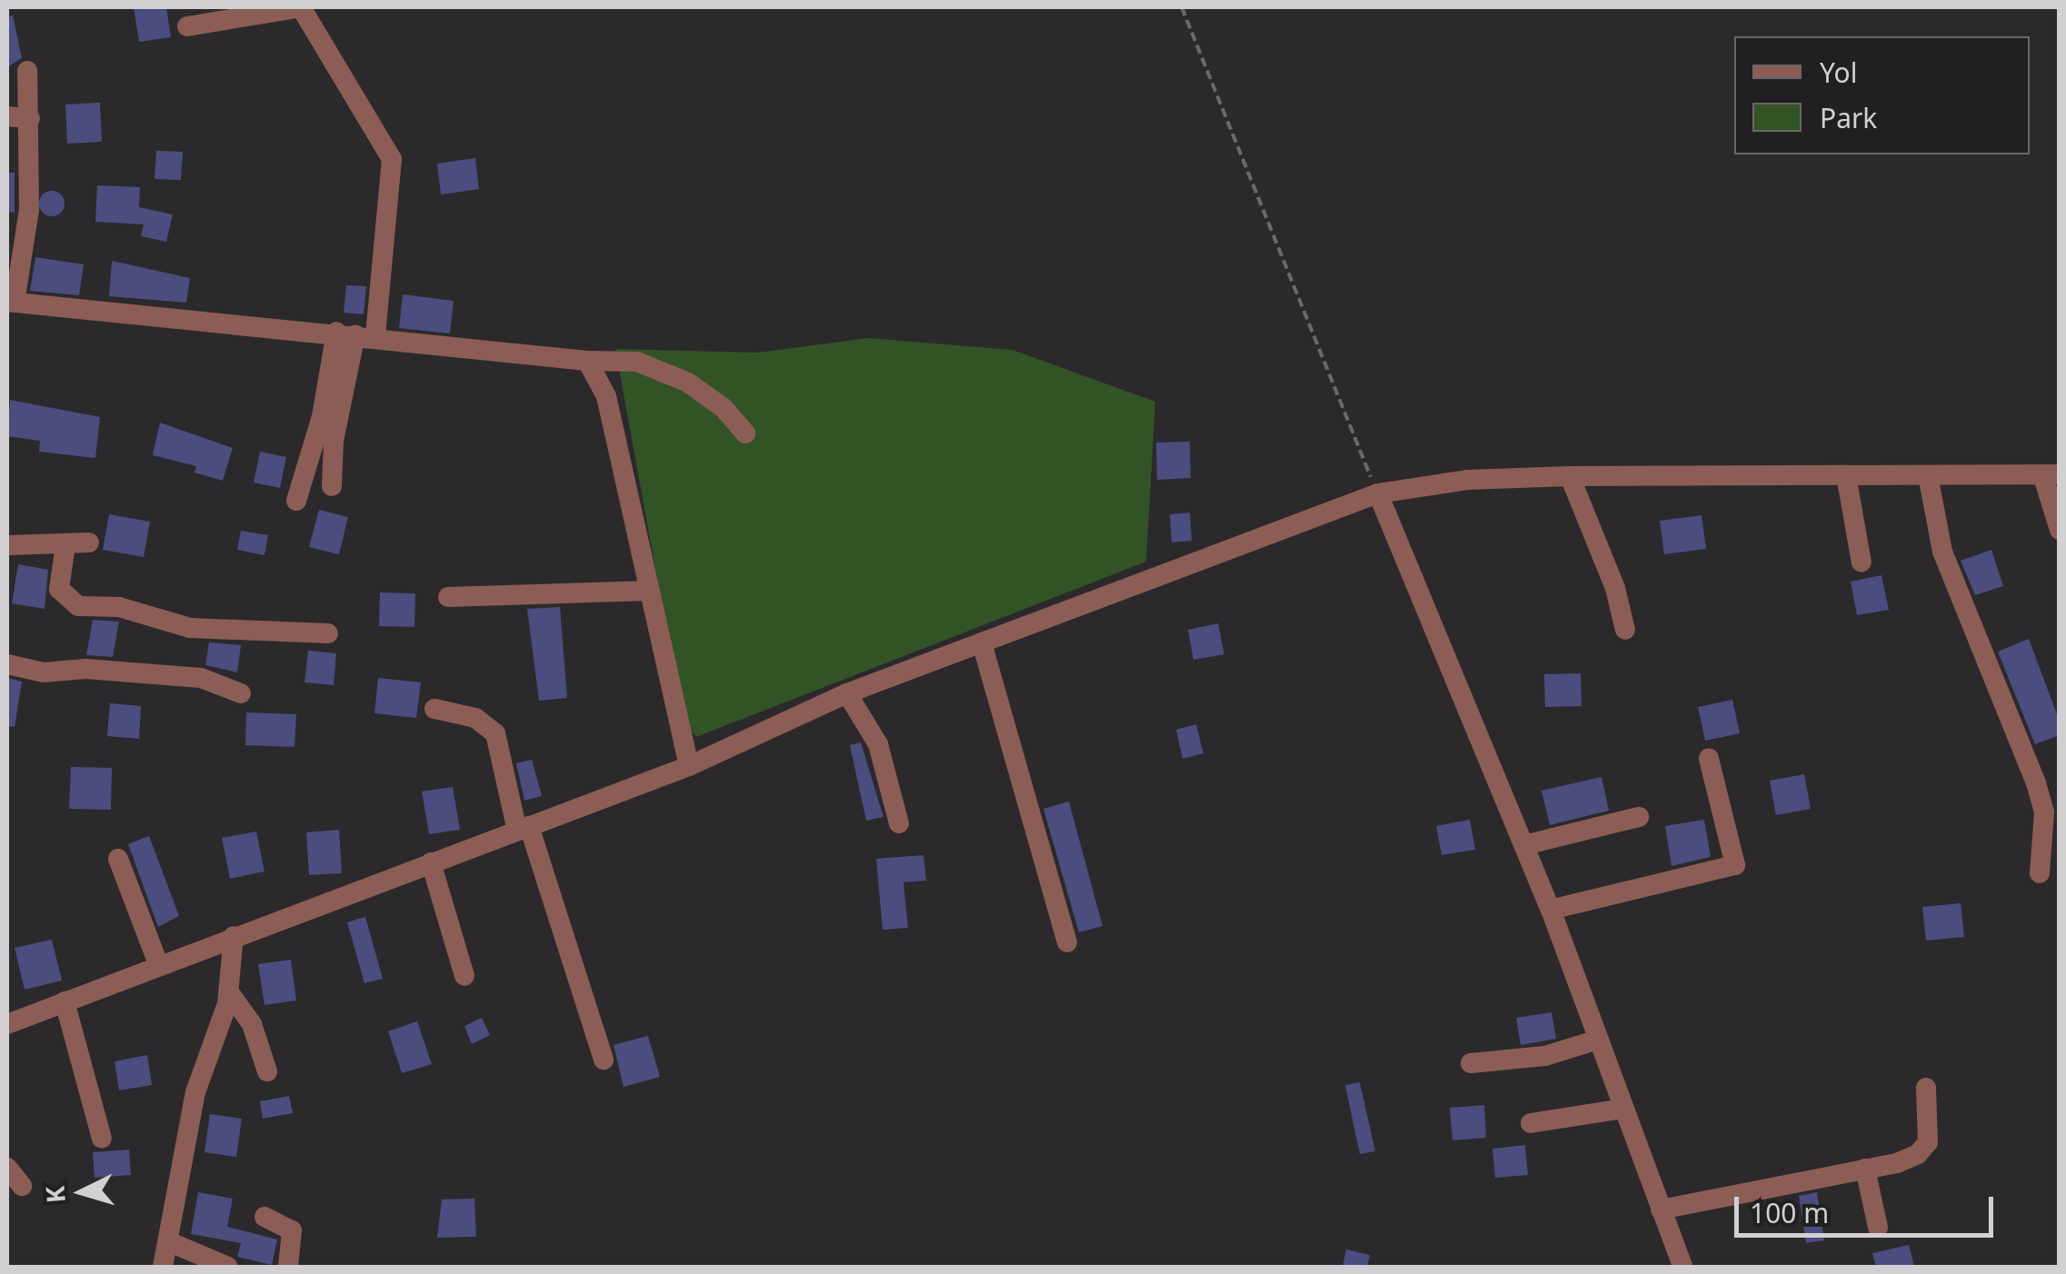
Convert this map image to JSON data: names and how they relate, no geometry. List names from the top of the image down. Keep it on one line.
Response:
{"legend":["Yol","Park"],"scale_bar":"100 m","north":"left"}
